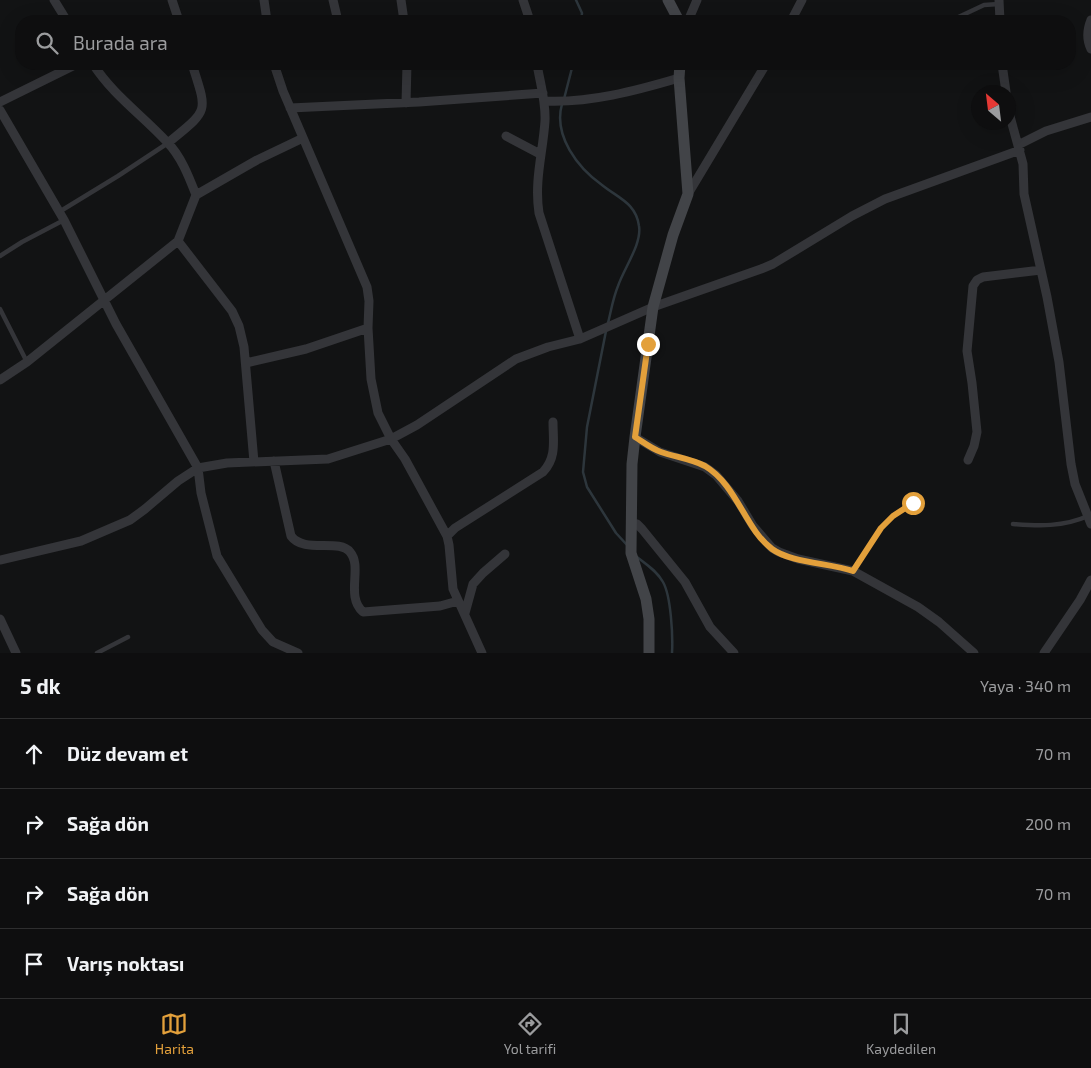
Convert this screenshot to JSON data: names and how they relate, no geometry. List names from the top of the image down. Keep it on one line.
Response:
{"north":"top left","page":{"search":"Burada ara","heading":["5 dk","Yaya · 340 m"],"list":[["Düz devam et","70 m"],["Sağa dön","200 m"],["Sağa dön","70 m"],"Varış noktası"],"nav":["Harita","Yol tarifi","Kaydedilen"]}}
